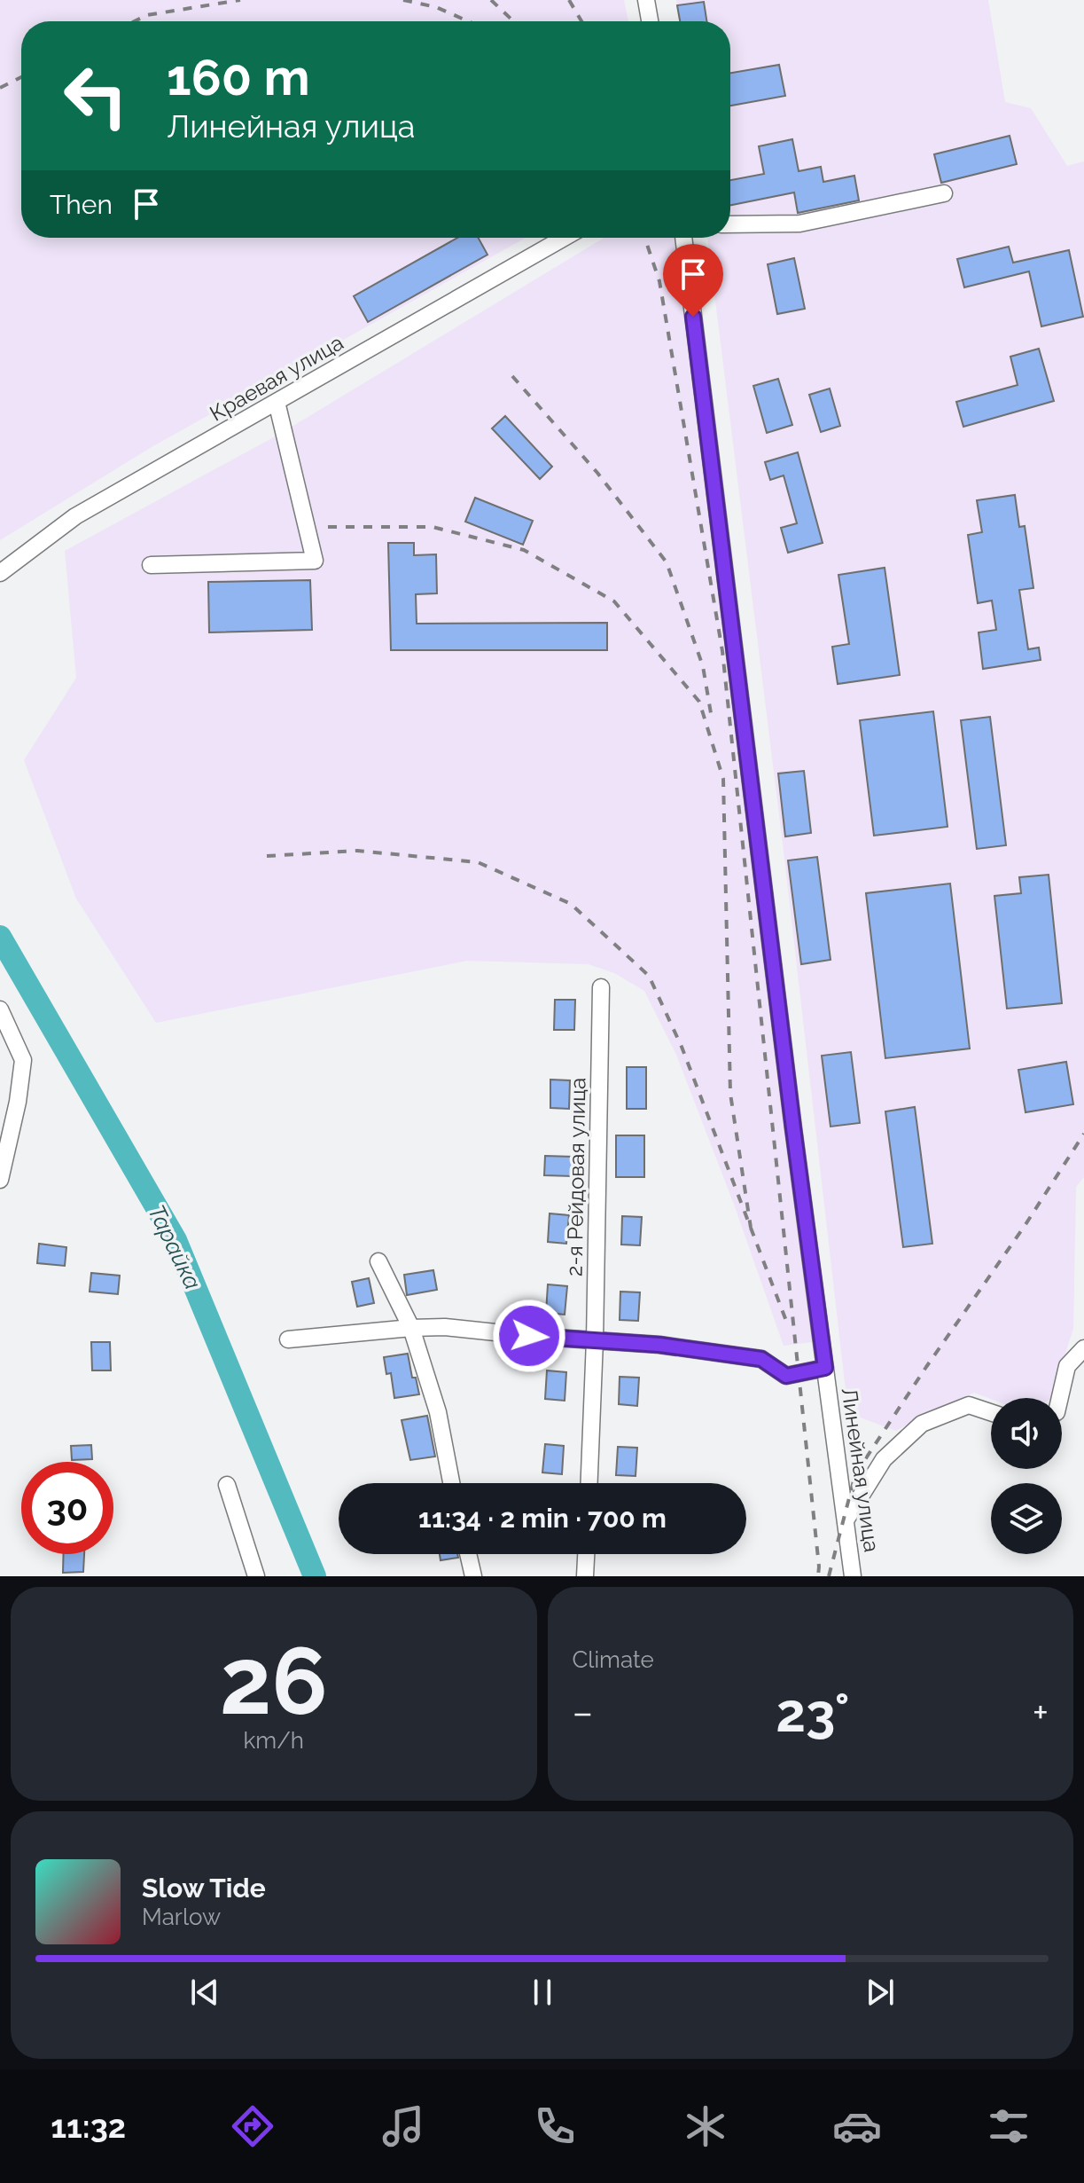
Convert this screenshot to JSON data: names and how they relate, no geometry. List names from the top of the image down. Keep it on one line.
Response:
{"streets":{"street":["Краевая улица","2-я Рейдовая улица","Линейная улица"]},"water":["Тарайка"],"page":{"turn":["160 m","Линейная улица"],"then":"Then","limit":"30","trip":"11:34 · 2 min · 700 m","tile":[["26","km/h"],"Climate"],"heat":["−","23°","+"],"song":["Slow Tide","Marlow"],"tabs":"11:32"}}
